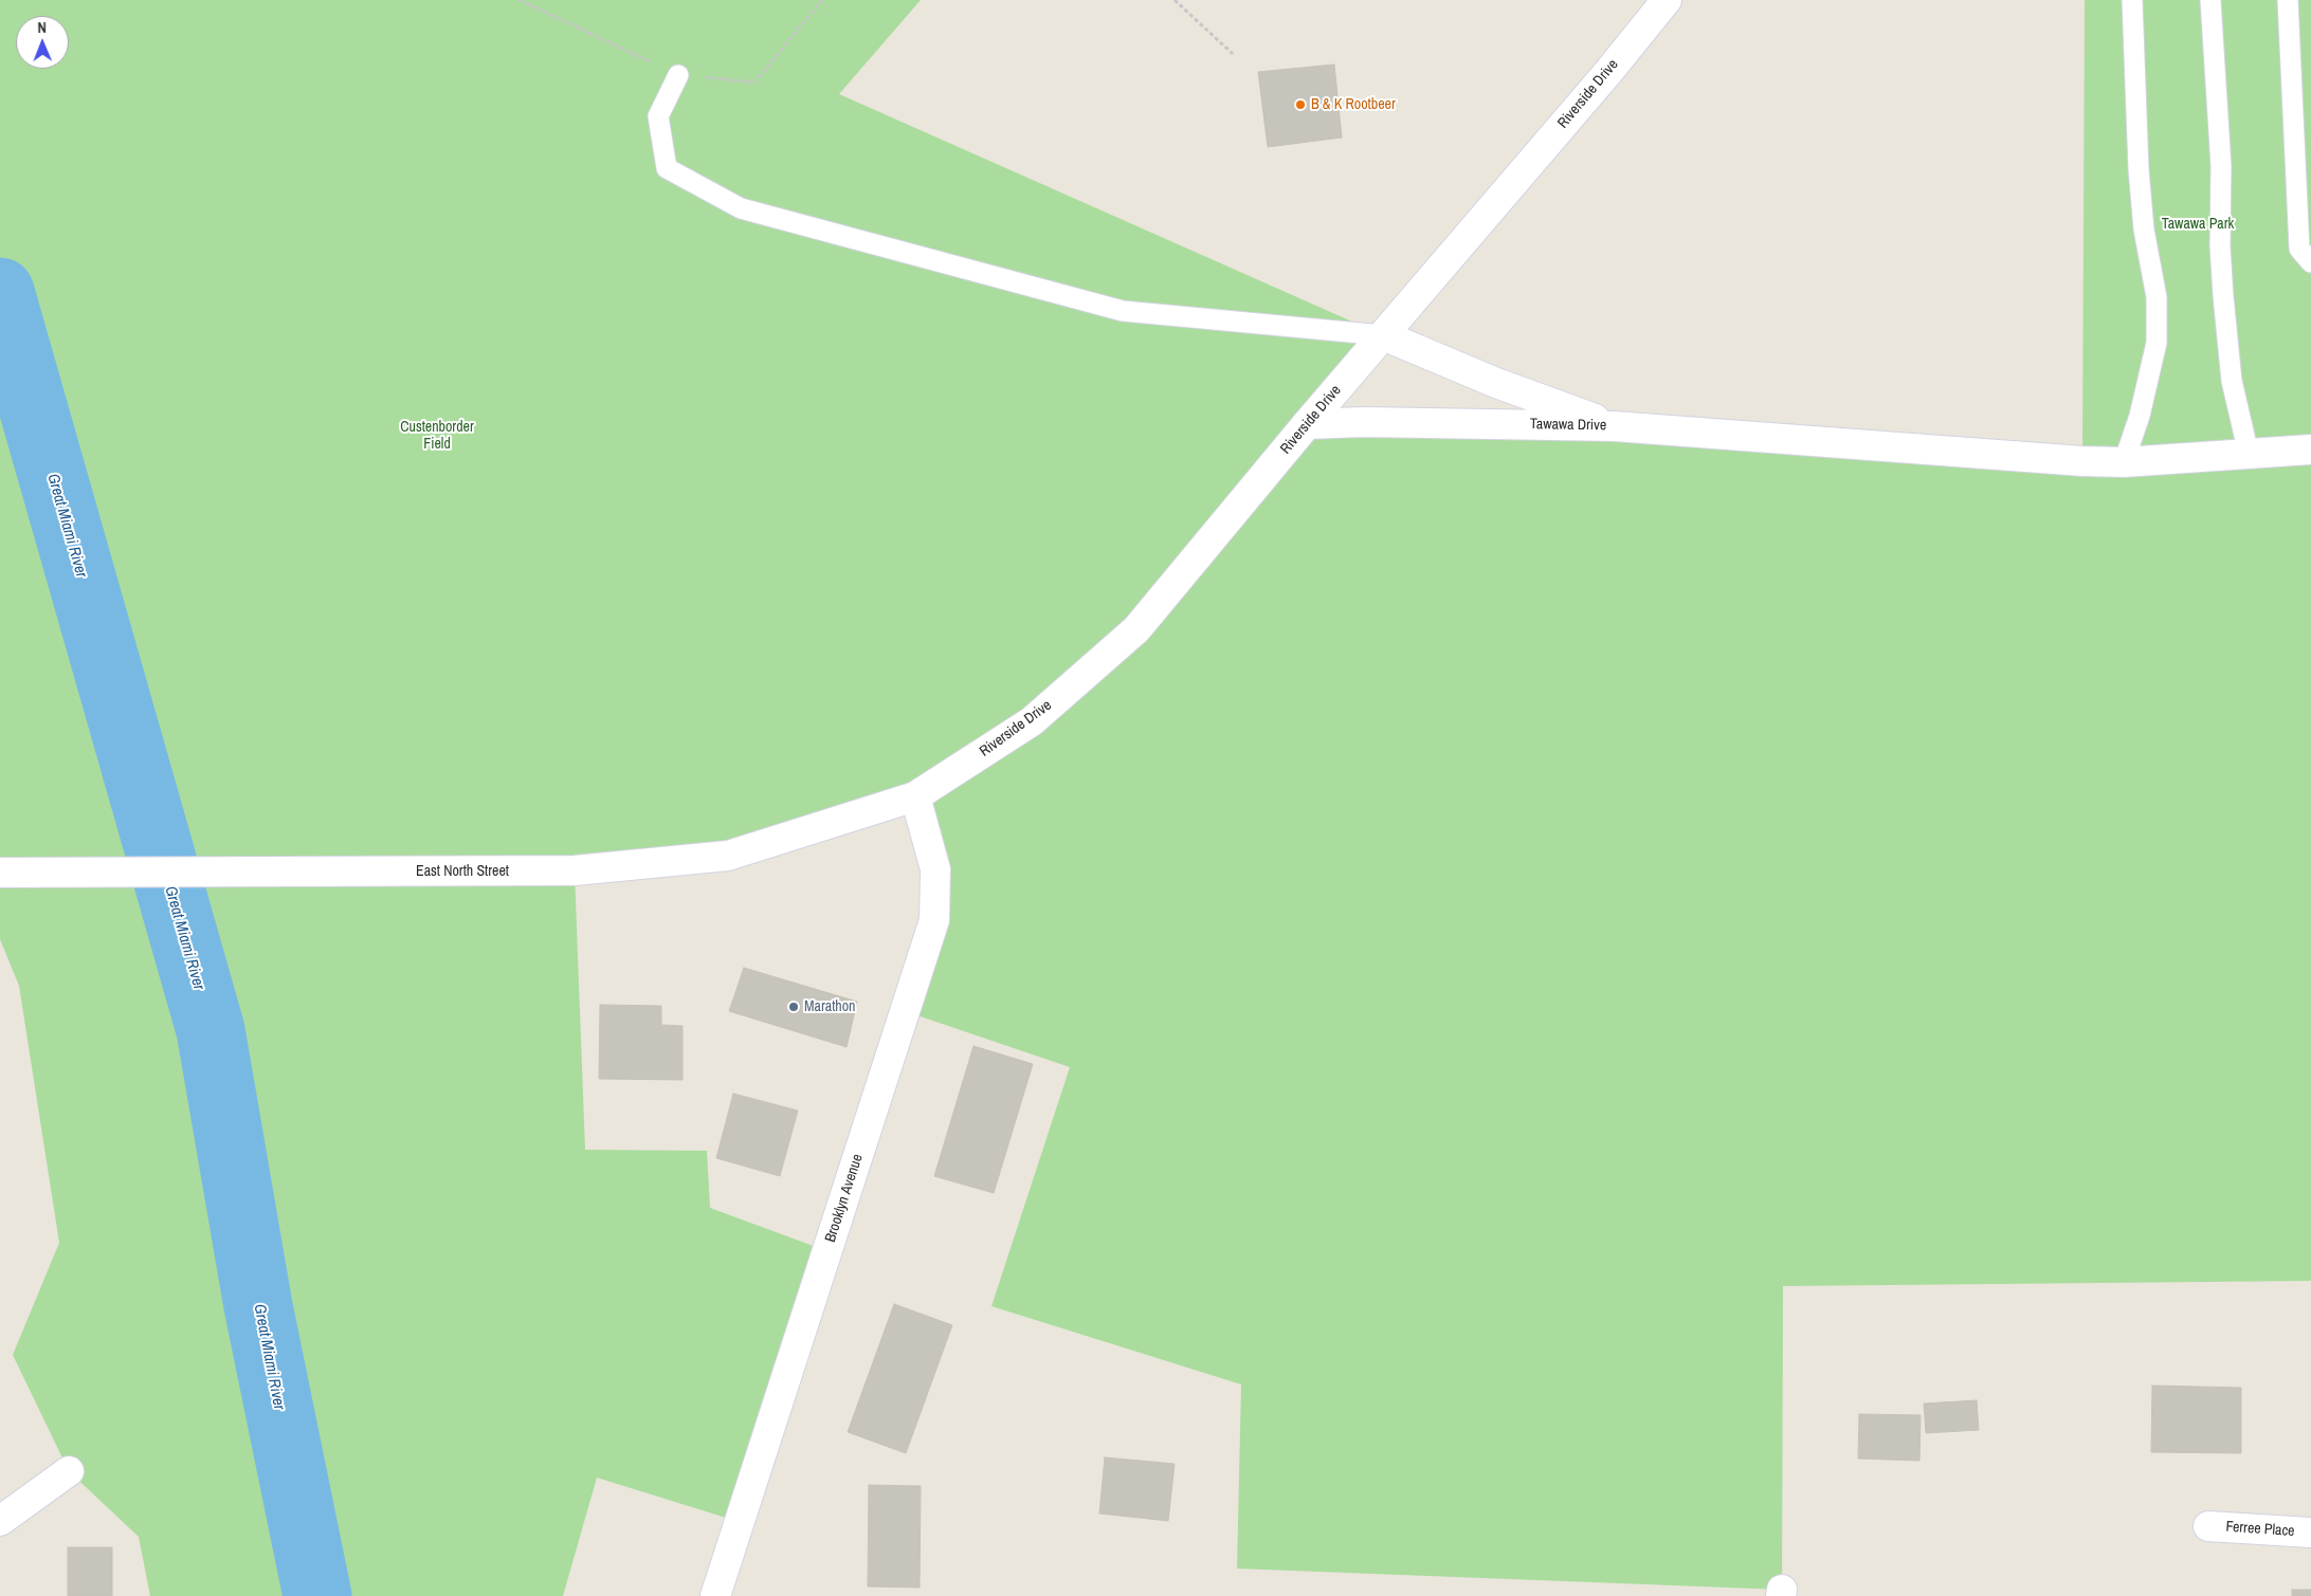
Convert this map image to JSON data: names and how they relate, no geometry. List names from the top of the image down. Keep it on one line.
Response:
{"streets":{"street":["Riverside Drive","Tawawa Drive","East North Street","Brooklyn Avenue","Ferree Place"]},"crossings":[["Riverside Drive","Tawawa Drive"],["Riverside Drive","East North Street"],["Riverside Drive","Brooklyn Avenue"],["East North Street","Brooklyn Avenue"]],"water":["Great Miami River"],"parks":["Tawawa Park","Custenborder Field"],"places":["B & K Rootbeer","Marathon"],"north":"top"}
